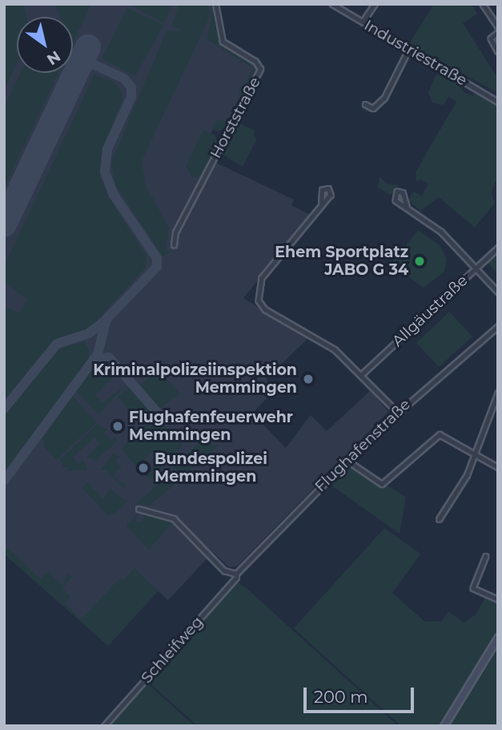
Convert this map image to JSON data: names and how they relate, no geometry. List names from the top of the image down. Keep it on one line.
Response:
{"streets":{"street":["Industriestraße","Horststraße","Allgäustraße","Flughafenstraße","Schleifweg"]},"crossings":[["Flughafenstraße","Schleifweg"]],"places":["Ehem Sportplatz JABO G 34","Kriminalpolizeiinspektion Memmingen","Flughafenfeuerwehr Memmingen","Bundespolizei Memmingen"],"scale_bar":"200 m","north":"bottom right"}
